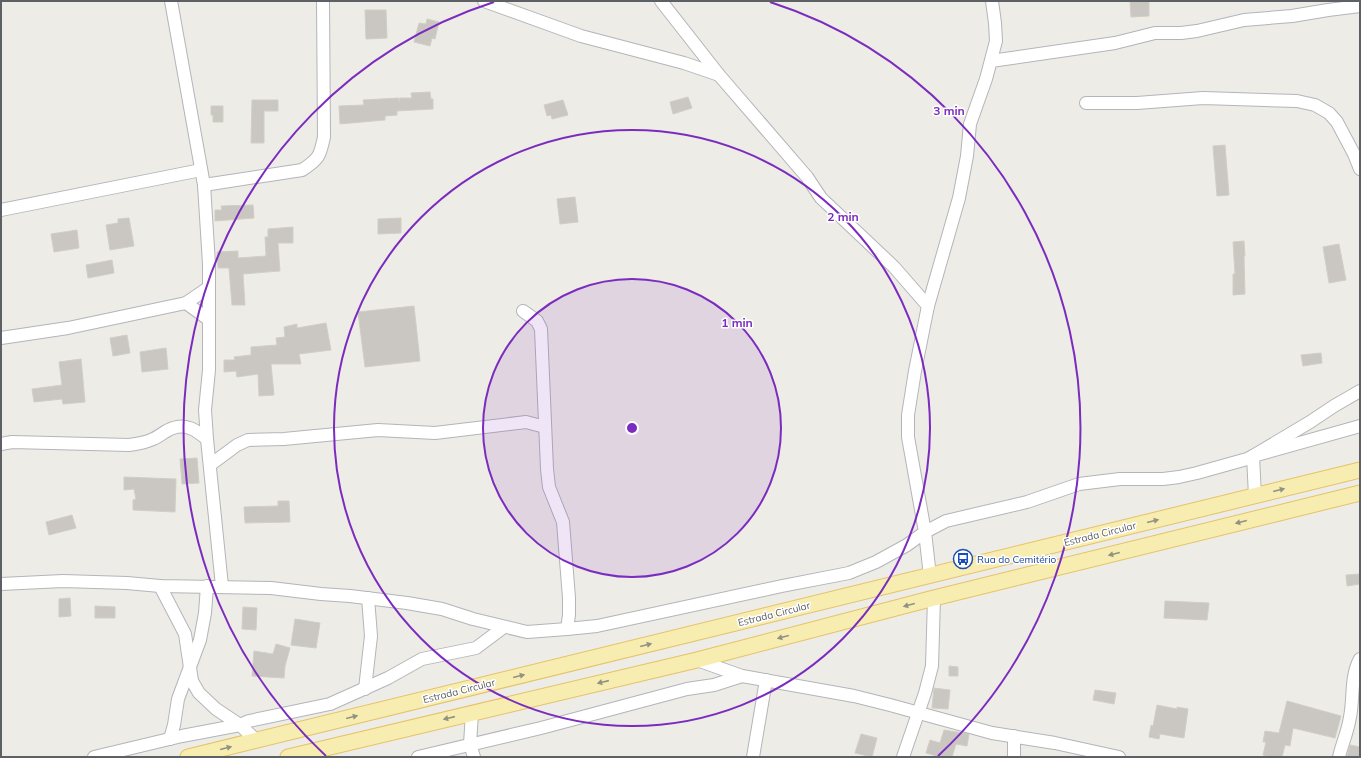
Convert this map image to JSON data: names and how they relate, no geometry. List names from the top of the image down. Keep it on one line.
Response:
{"streets":{"main road":["Estrada Circular"]},"places":{"bus stop":["Rua do Cemitério"]},"rings":["3 min","2 min","1 min"]}
